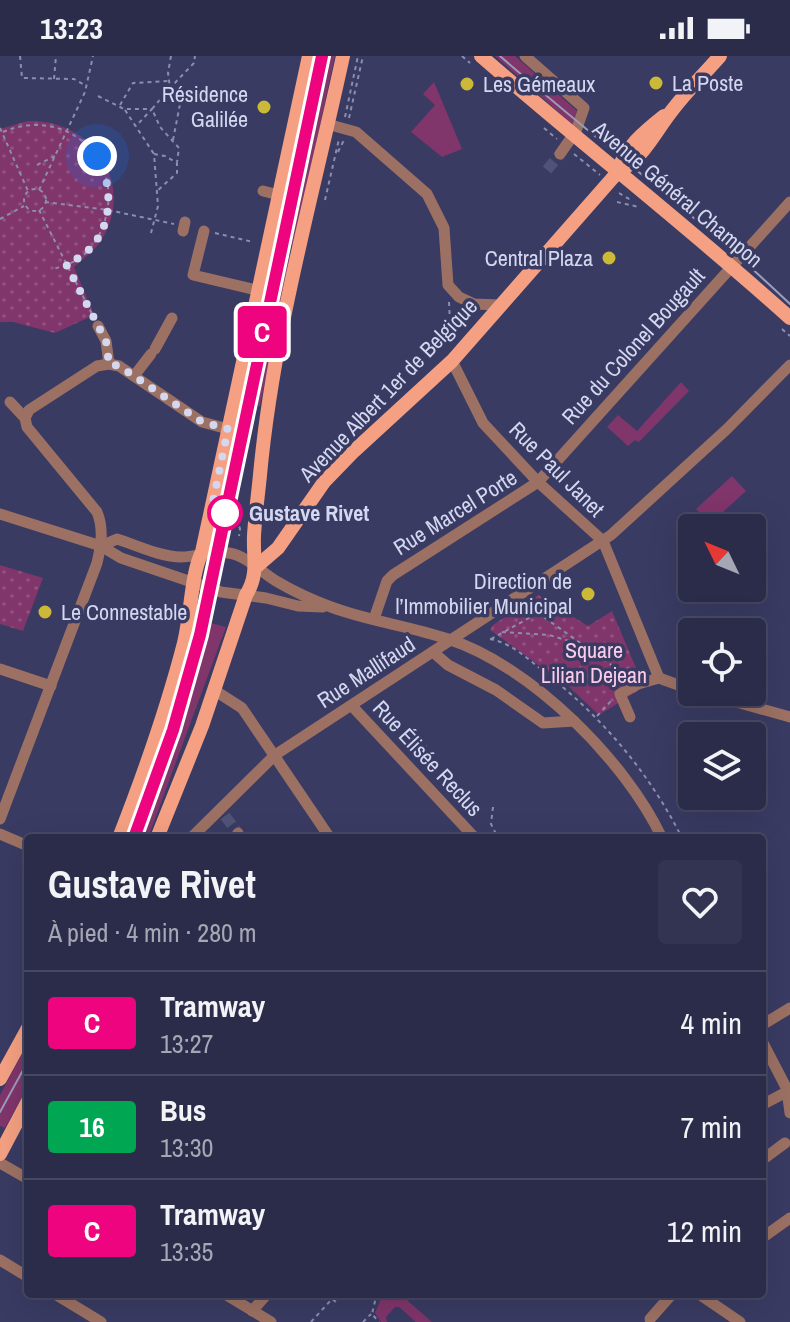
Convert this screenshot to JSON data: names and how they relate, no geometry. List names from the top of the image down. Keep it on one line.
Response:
{"streets":{"main road":["Avenue Général Champon","Avenue Albert 1er de Belgique"],"street":["Rue du Colonel Bougault","Rue Paul Janet","Rue Marcel Porte","Rue Mallifaud","Rue Élisée Reclus"]},"crossings":[["Avenue Général Champon","Rue du Colonel Bougault"],["Avenue Général Champon","Avenue Albert 1er de Belgique"],["Rue du Colonel Bougault","Rue Paul Janet"],["Rue du Colonel Bougault","Rue Marcel Porte"],["Avenue Albert 1er de Belgique","Rue Paul Janet"],["Rue Paul Janet","Rue Marcel Porte"],["Rue Paul Janet","Rue Mallifaud"],["Rue Mallifaud","Rue Élisée Reclus"]],"parks":["Square Lilian Dejean"],"places":["La Poste","Les Gémeaux","Résidence Galilée","Central Plaza","Gustave Rivet","Direction de l’Immobilier Municipal","Le Connestable"],"lines":["tram line C"],"north":"top left","page":{"status":"13:23","on_map":"C","heading":["Gustave Rivet","À pied · 4 min · 280 m"],"list":[{"mark":"C","name":"Tramway","note":"13:27","value":"4 min"},{"mark":"16","name":"Bus","note":"13:30","value":"7 min"},{"mark":"C","name":"Tramway","note":"13:35","value":"12 min"}]}}
